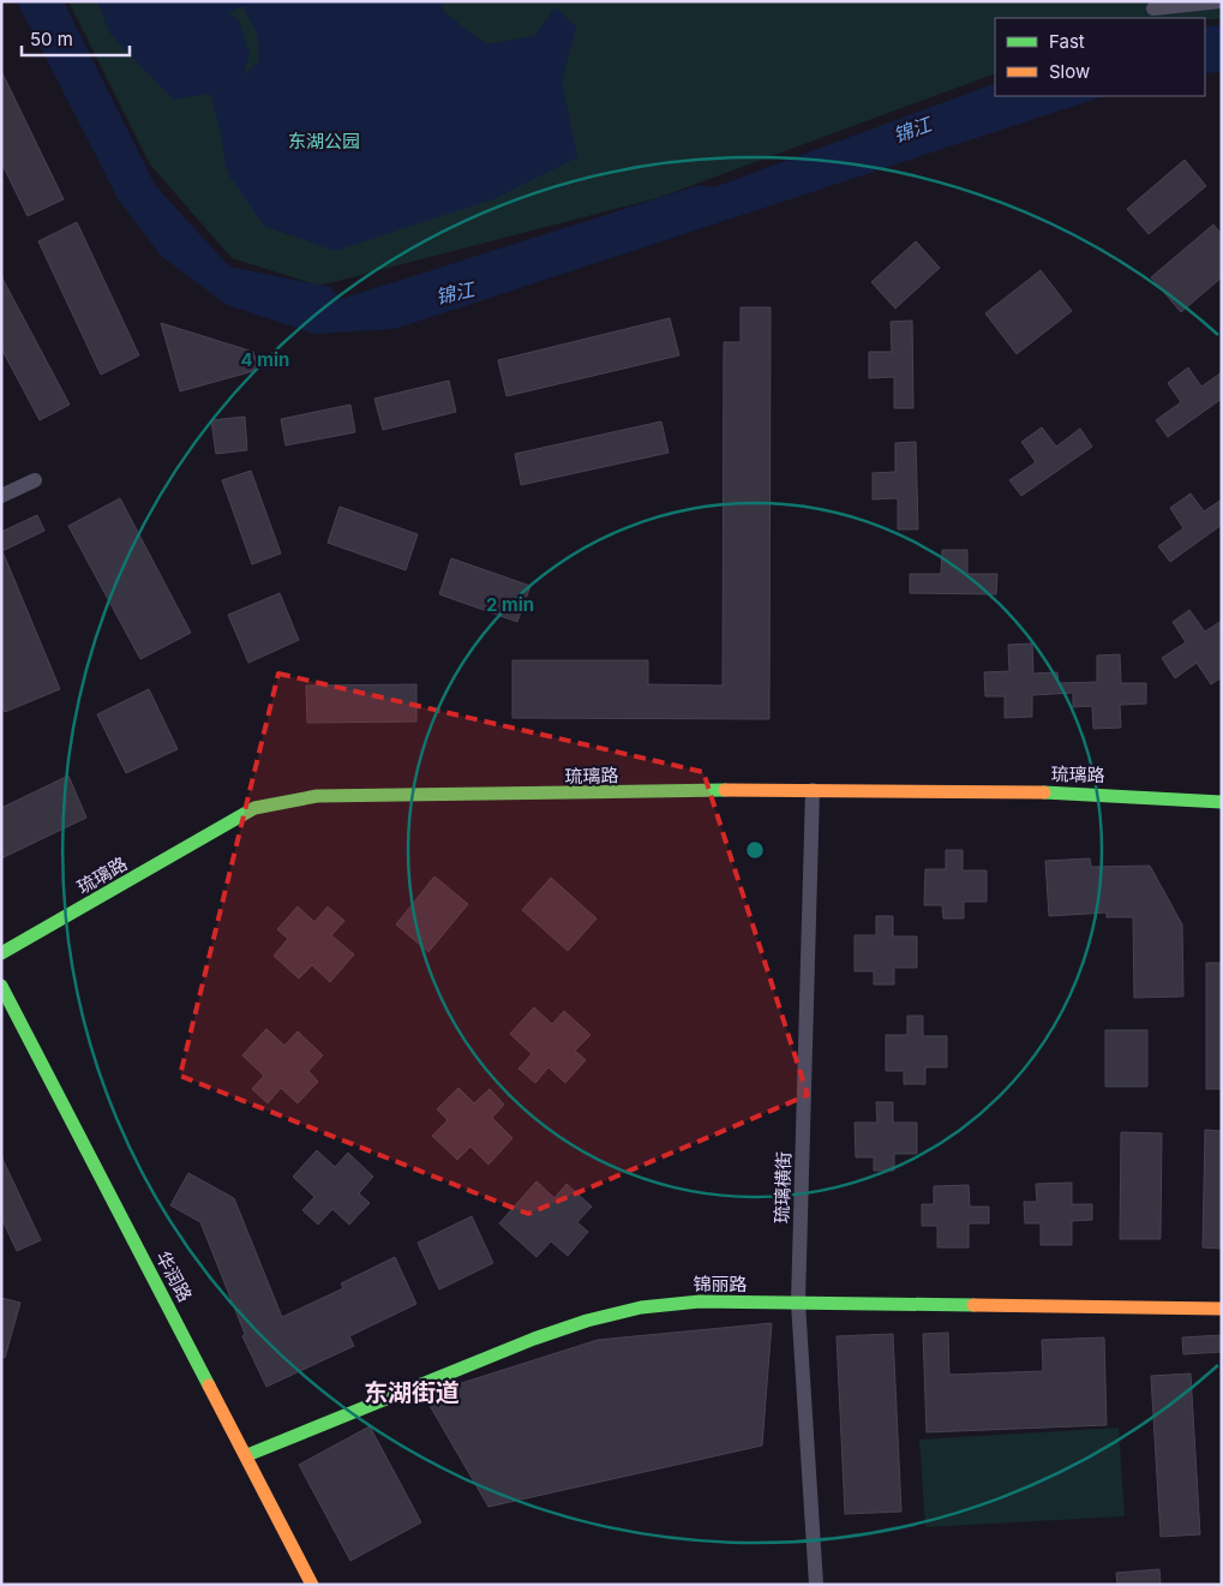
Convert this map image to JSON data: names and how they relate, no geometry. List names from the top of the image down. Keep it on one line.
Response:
{"streets":{"street":["琉璃路","琉璃横街","华润路","锦丽路"]},"crossings":[["琉璃路","琉璃横街"],["琉璃横街","锦丽路"],["华润路","锦丽路"]],"districts":["东湖街道"],"water":["锦江"],"parks":["东湖公园"],"legend":["Fast","Slow"],"scale_bar":"50 m","rings":["4 min","2 min"]}
